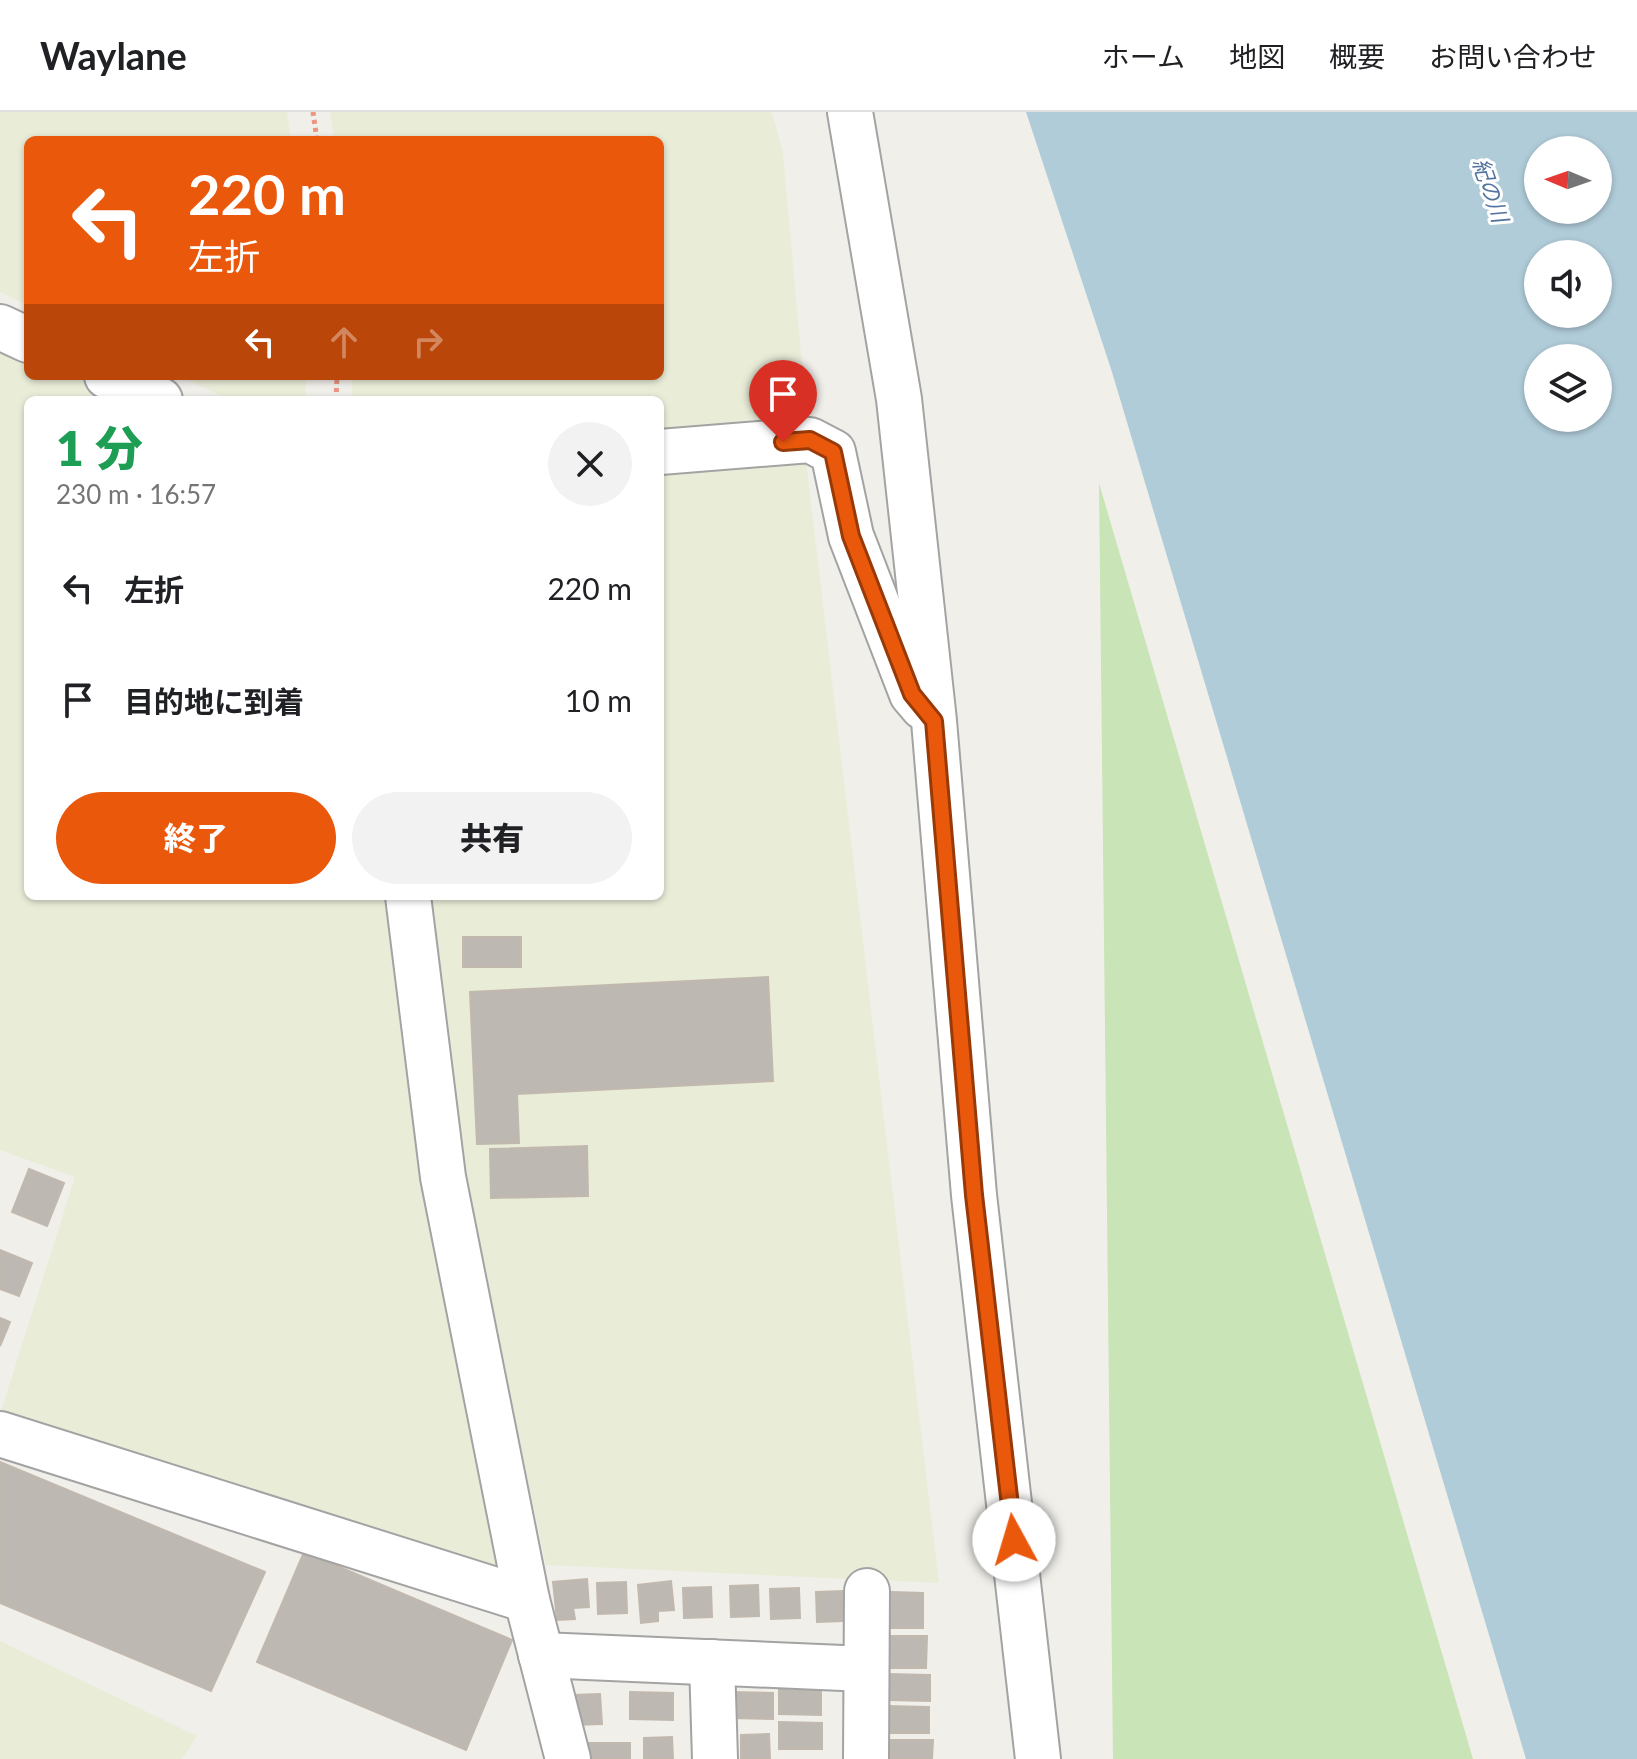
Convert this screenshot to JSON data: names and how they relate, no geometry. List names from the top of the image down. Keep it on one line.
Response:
{"water":["紀の川"],"north":"left","page":{"header":"Waylane","nav":["ホーム","地図","概要","お問い合わせ"],"turn":["220 m","左折"],"heading":["1 分","230 m · 16:57"],"list":[{"name":"左折","value":"220 m"},{"name":"目的地に到着","value":"10 m"}],"buttons":["終了","共有"]}}
